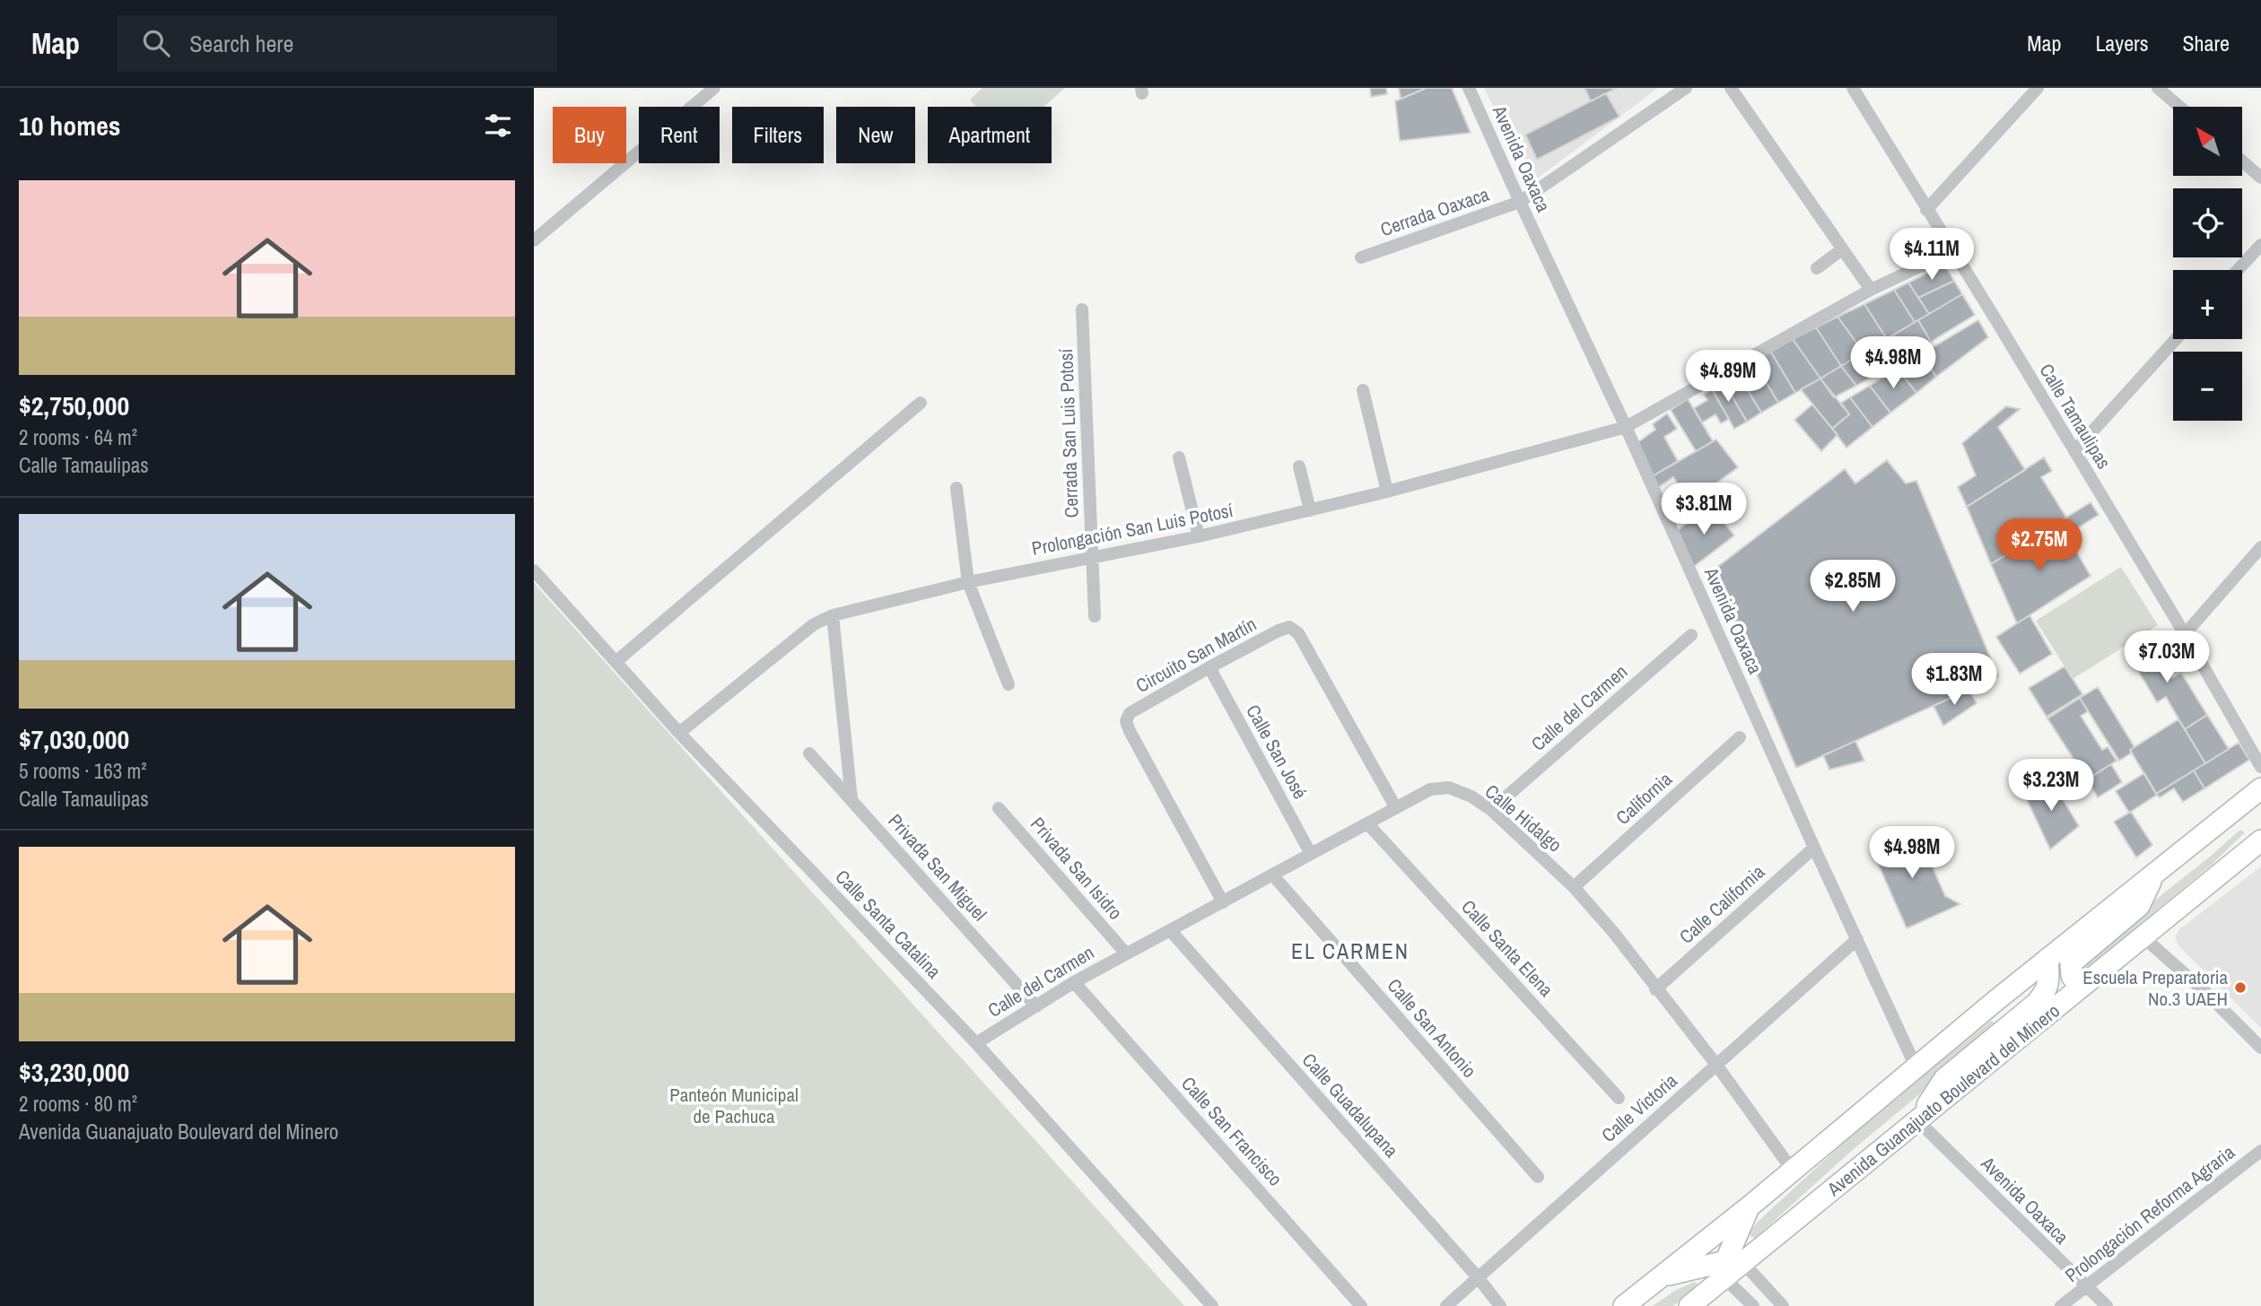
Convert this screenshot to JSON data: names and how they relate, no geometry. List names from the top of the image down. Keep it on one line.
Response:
{"streets":{"main road":["Avenida Guanajuato Boulevard del Minero"],"street":["Avenida Oaxaca","Cerrada Oaxaca","Calle Tamaulipas","Cerrada San Luis Potosí","Prolongación San Luis Potosí","Circuito San Martín","Calle del Carmen","Calle San José","California","Calle Hidalgo","Privada San Miguel","Privada San Isidro","Calle California","Calle Santa Catalina","Calle Santa Elena","Calle San Antonio","Calle Guadalupana","Calle Victoria","Calle San Francisco","Prolongación Reforma Agraria"]},"crossings":[["Avenida Oaxaca","Cerrada Oaxaca"],["Avenida Oaxaca","Prolongación San Luis Potosí"],["Avenida Oaxaca","Calle California"],["Avenida Oaxaca","Avenida Guanajuato Boulevard del Minero"],["Avenida Oaxaca","Calle Victoria"],["Avenida Oaxaca","Prolongación Reforma Agraria"],["Calle Tamaulipas","Prolongación San Luis Potosí"],["Cerrada San Luis Potosí","Prolongación San Luis Potosí"],["Prolongación San Luis Potosí","Calle Santa Catalina"],["Circuito San Martín","Calle San José"],["Circuito San Martín","Calle Hidalgo"],["Calle del Carmen","Calle Hidalgo"],["Calle del Carmen","Privada San Miguel"],["Calle del Carmen","Privada San Isidro"],["Calle del Carmen","Calle Santa Catalina"],["Calle del Carmen","Calle San Francisco"],["Calle San José","Calle Hidalgo"],["California","Calle Hidalgo"],["Calle Hidalgo","Privada San Isidro"],["Calle Hidalgo","Calle California"],["Calle Hidalgo","Calle Santa Elena"],["Calle Hidalgo","Calle San Antonio"],["Calle Hidalgo","Calle Guadalupana"],["Calle Hidalgo","Calle Victoria"],["Calle Guadalupana","Calle Victoria"]],"districts":["EL CARMEN"],"parks":["Panteón Municipal de Pachuca"],"places":["Escuela Preparatoria No.3 UAEH"],"north":"top left","page":{"header":"Map","search":"Search here","nav":["Map","Layers","Share"],"heading":"10 homes","map_buttons":["+","−"],"chip":["Buy","Rent","Filters","New","Apartment"],"list":[{"name":"$2,750,000","note":"2 rooms · 64 m² · Calle Tamaulipas"},{"name":"$7,030,000","note":"5 rooms · 163 m² · Calle Tamaulipas"},{"name":"$3,230,000","note":"2 rooms · 80 m² · Avenida Guanajuato Boulevard del Minero"}],"price":["$4.11M","$4.98M","$4.89M","$3.81M","$2.75M","$2.85M","$7.03M","$1.83M","$3.23M","$4.98M"]}}
